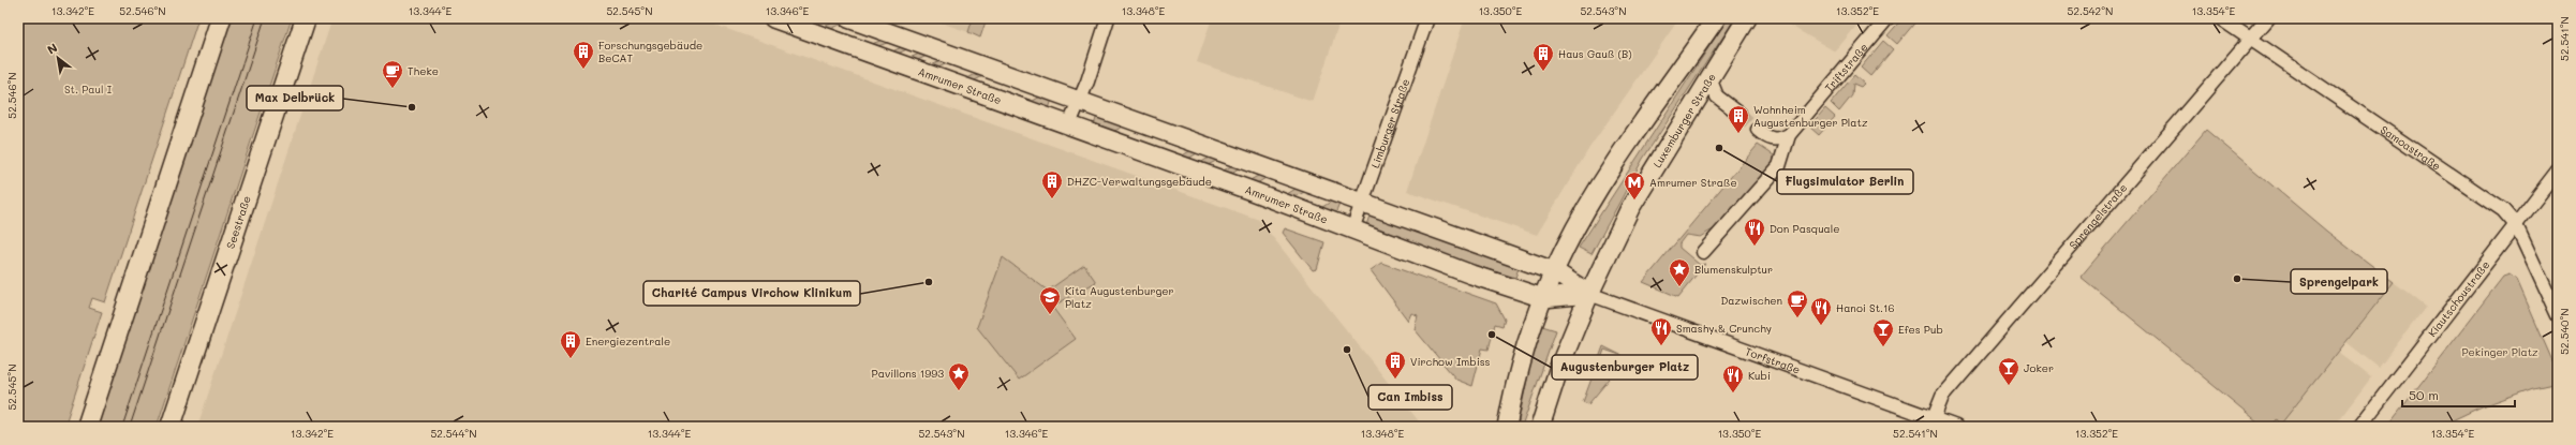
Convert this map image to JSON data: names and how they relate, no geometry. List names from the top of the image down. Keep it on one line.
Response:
{"streets":{"main road":["Amrumer Straße","Luxemburger Straße","Seestraße"],"street":["Triftstraße","Limburger Straße","Samoastraße","Sprengelstraße","Kiautschoustraße","Torfstraße"]},"crossings":[["Amrumer Straße","Luxemburger Straße"],["Amrumer Straße","Limburger Straße"],["Amrumer Straße","Torfstraße"],["Luxemburger Straße","Torfstraße"],["Samoastraße","Sprengelstraße"],["Samoastraße","Kiautschoustraße"],["Sprengelstraße","Torfstraße"]],"parks":["St. Paul I","Pekinger Platz"],"places":{"building":["Forschungsgebäude BeCAT","Haus Gauß (B)","Wohnheim Augustenburger Platz","DHZC-Verwaltungsgebäude","Energiezentrale","Virchow Imbiss"],"cafe":["Theke","Dazwischen"],"other":["Max Delbrück","Flugsimulator Berlin","Sprengelpark","Charité Campus Virchow Klinikum","Augustenburger Platz","Can Imbiss"],"metro station":["Amrumer Straße"],"restaurant":["Don Pasquale","Hanoi St.16","Smashy & Crunchy","Kubi"],"place":["Blumenskulptur","Pavillons 1993"],"school or university":["Kita Augustenburger Platz"],"bar":["Efes Pub","Joker"]},"scale_bar":"50 m","north":"top left","coordinates":["13.342°E","52.546°N","13.344°E","52.545°N","13.346°E","13.348°E","13.350°E","52.543°N","13.352°E","52.542°N","13.354°E","52.541°N","52.540°N","52.544°N"]}
